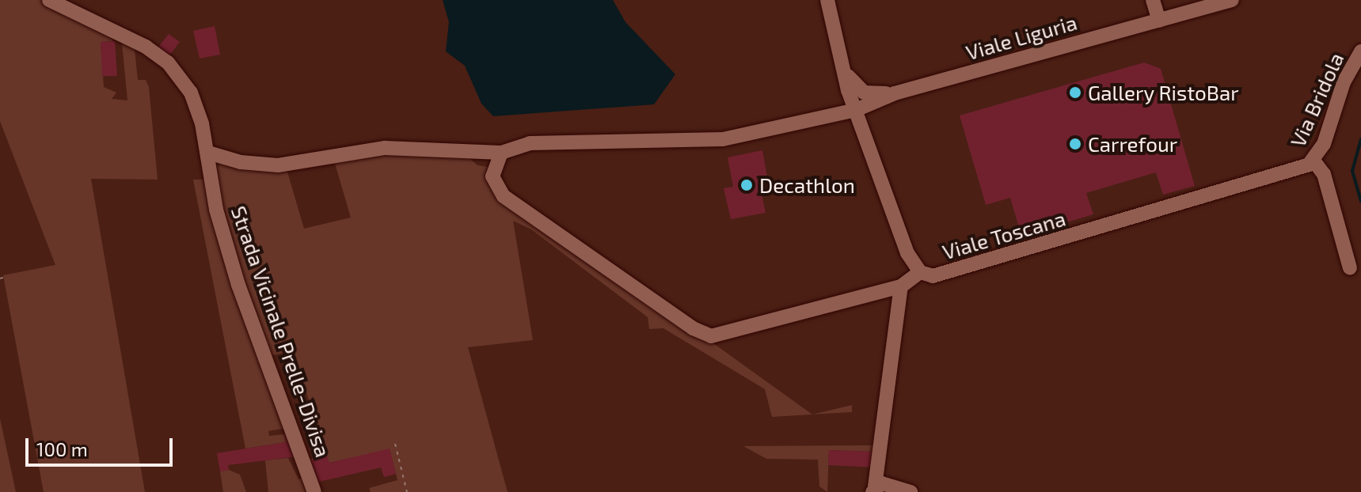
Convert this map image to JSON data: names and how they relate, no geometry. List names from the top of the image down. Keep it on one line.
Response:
{"streets":{"street":["Viale Liguria","Via Bridola","Viale Toscana","Strada Vicinale Prelle-Divisa"]},"crossings":[["Via Bridola","Viale Toscana"]],"places":["Gallery RistoBar","Carrefour","Decathlon"],"scale_bar":"100 m"}
